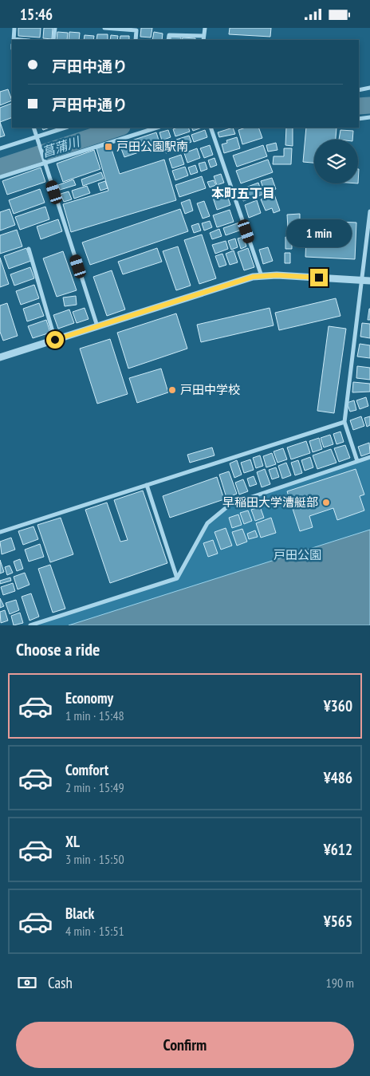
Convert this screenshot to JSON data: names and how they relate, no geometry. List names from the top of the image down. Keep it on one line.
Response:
{"districts":["本町五丁目"],"water":["菖蒲川"],"parks":["戸田公園"],"places":{"transit":["戸田公園駅南"],"other":["戸田中学校","早稲田大学漕艇部"]},"page":{"status":"15:46","banner":["戸田中通り","戸田中通り"],"bubble":"1 min","heading":"Choose a ride","list":[{"name":"Economy","note":"1 min · 15:48","value":"¥360"},{"name":"Comfort","note":"2 min · 15:49","value":"¥486"},{"name":"XL","note":"3 min · 15:50","value":"¥612"},{"name":"Black","note":"4 min · 15:51","value":"¥565"}],"pay":["Cash","190 m"],"buttons":"Confirm"}}
